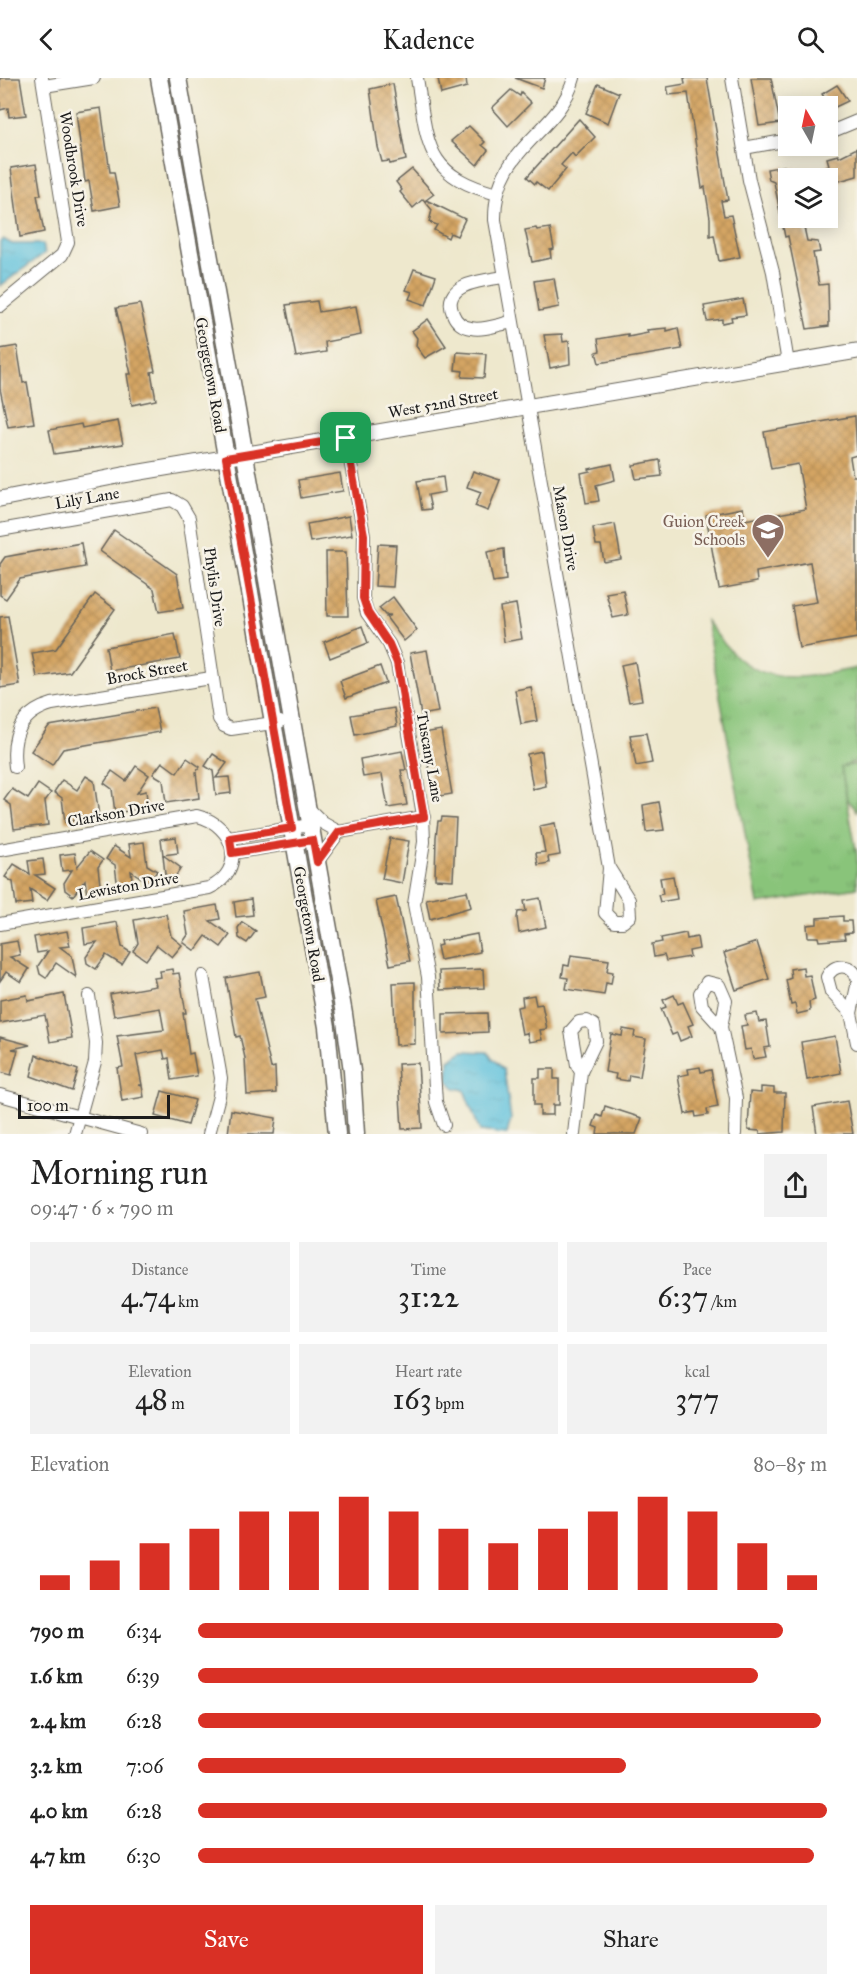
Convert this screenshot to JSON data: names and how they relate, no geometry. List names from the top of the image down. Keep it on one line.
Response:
{"streets":{"main road":["Georgetown Road"],"street":["Woodbrook Drive","West 52nd Street","Lily Lane","Mason Drive","Phylis Drive","Brock Street","Tuscany Lane","Clarkson Drive","Lewiston Drive"]},"crossings":[["Georgetown Road","West 52nd Street"],["Georgetown Road","Brock Street"],["West 52nd Street","Mason Drive"],["West 52nd Street","Tuscany Lane"],["Lily Lane","Phylis Drive"],["Phylis Drive","Brock Street"],["Clarkson Drive","Lewiston Drive"]],"places":{"school or university":["Guion Creek Schools"]},"scale_bar":"100 m","north":"top","page":{"header":"Kadence","scale":"100 m","heading":["Morning run","09:47 · 6 × 790 m"],"stats":[["Distance","4.74 km"],["Time","31:22"],["Pace","6:37 /km"],["Elevation","48 m"],["Heart rate","163 bpm"],["kcal","377"]],"chart":["Elevation","80–85 m"],"list":[{"name":"790 m","note":"6:34"},{"name":"1.6 km","note":"6:39"},{"name":"2.4 km","note":"6:28"},{"name":"3.2 km","note":"7:06"},{"name":"4.0 km","note":"6:28"},{"name":"4.7 km","note":"6:30"}],"buttons":["Save","Share"]}}
